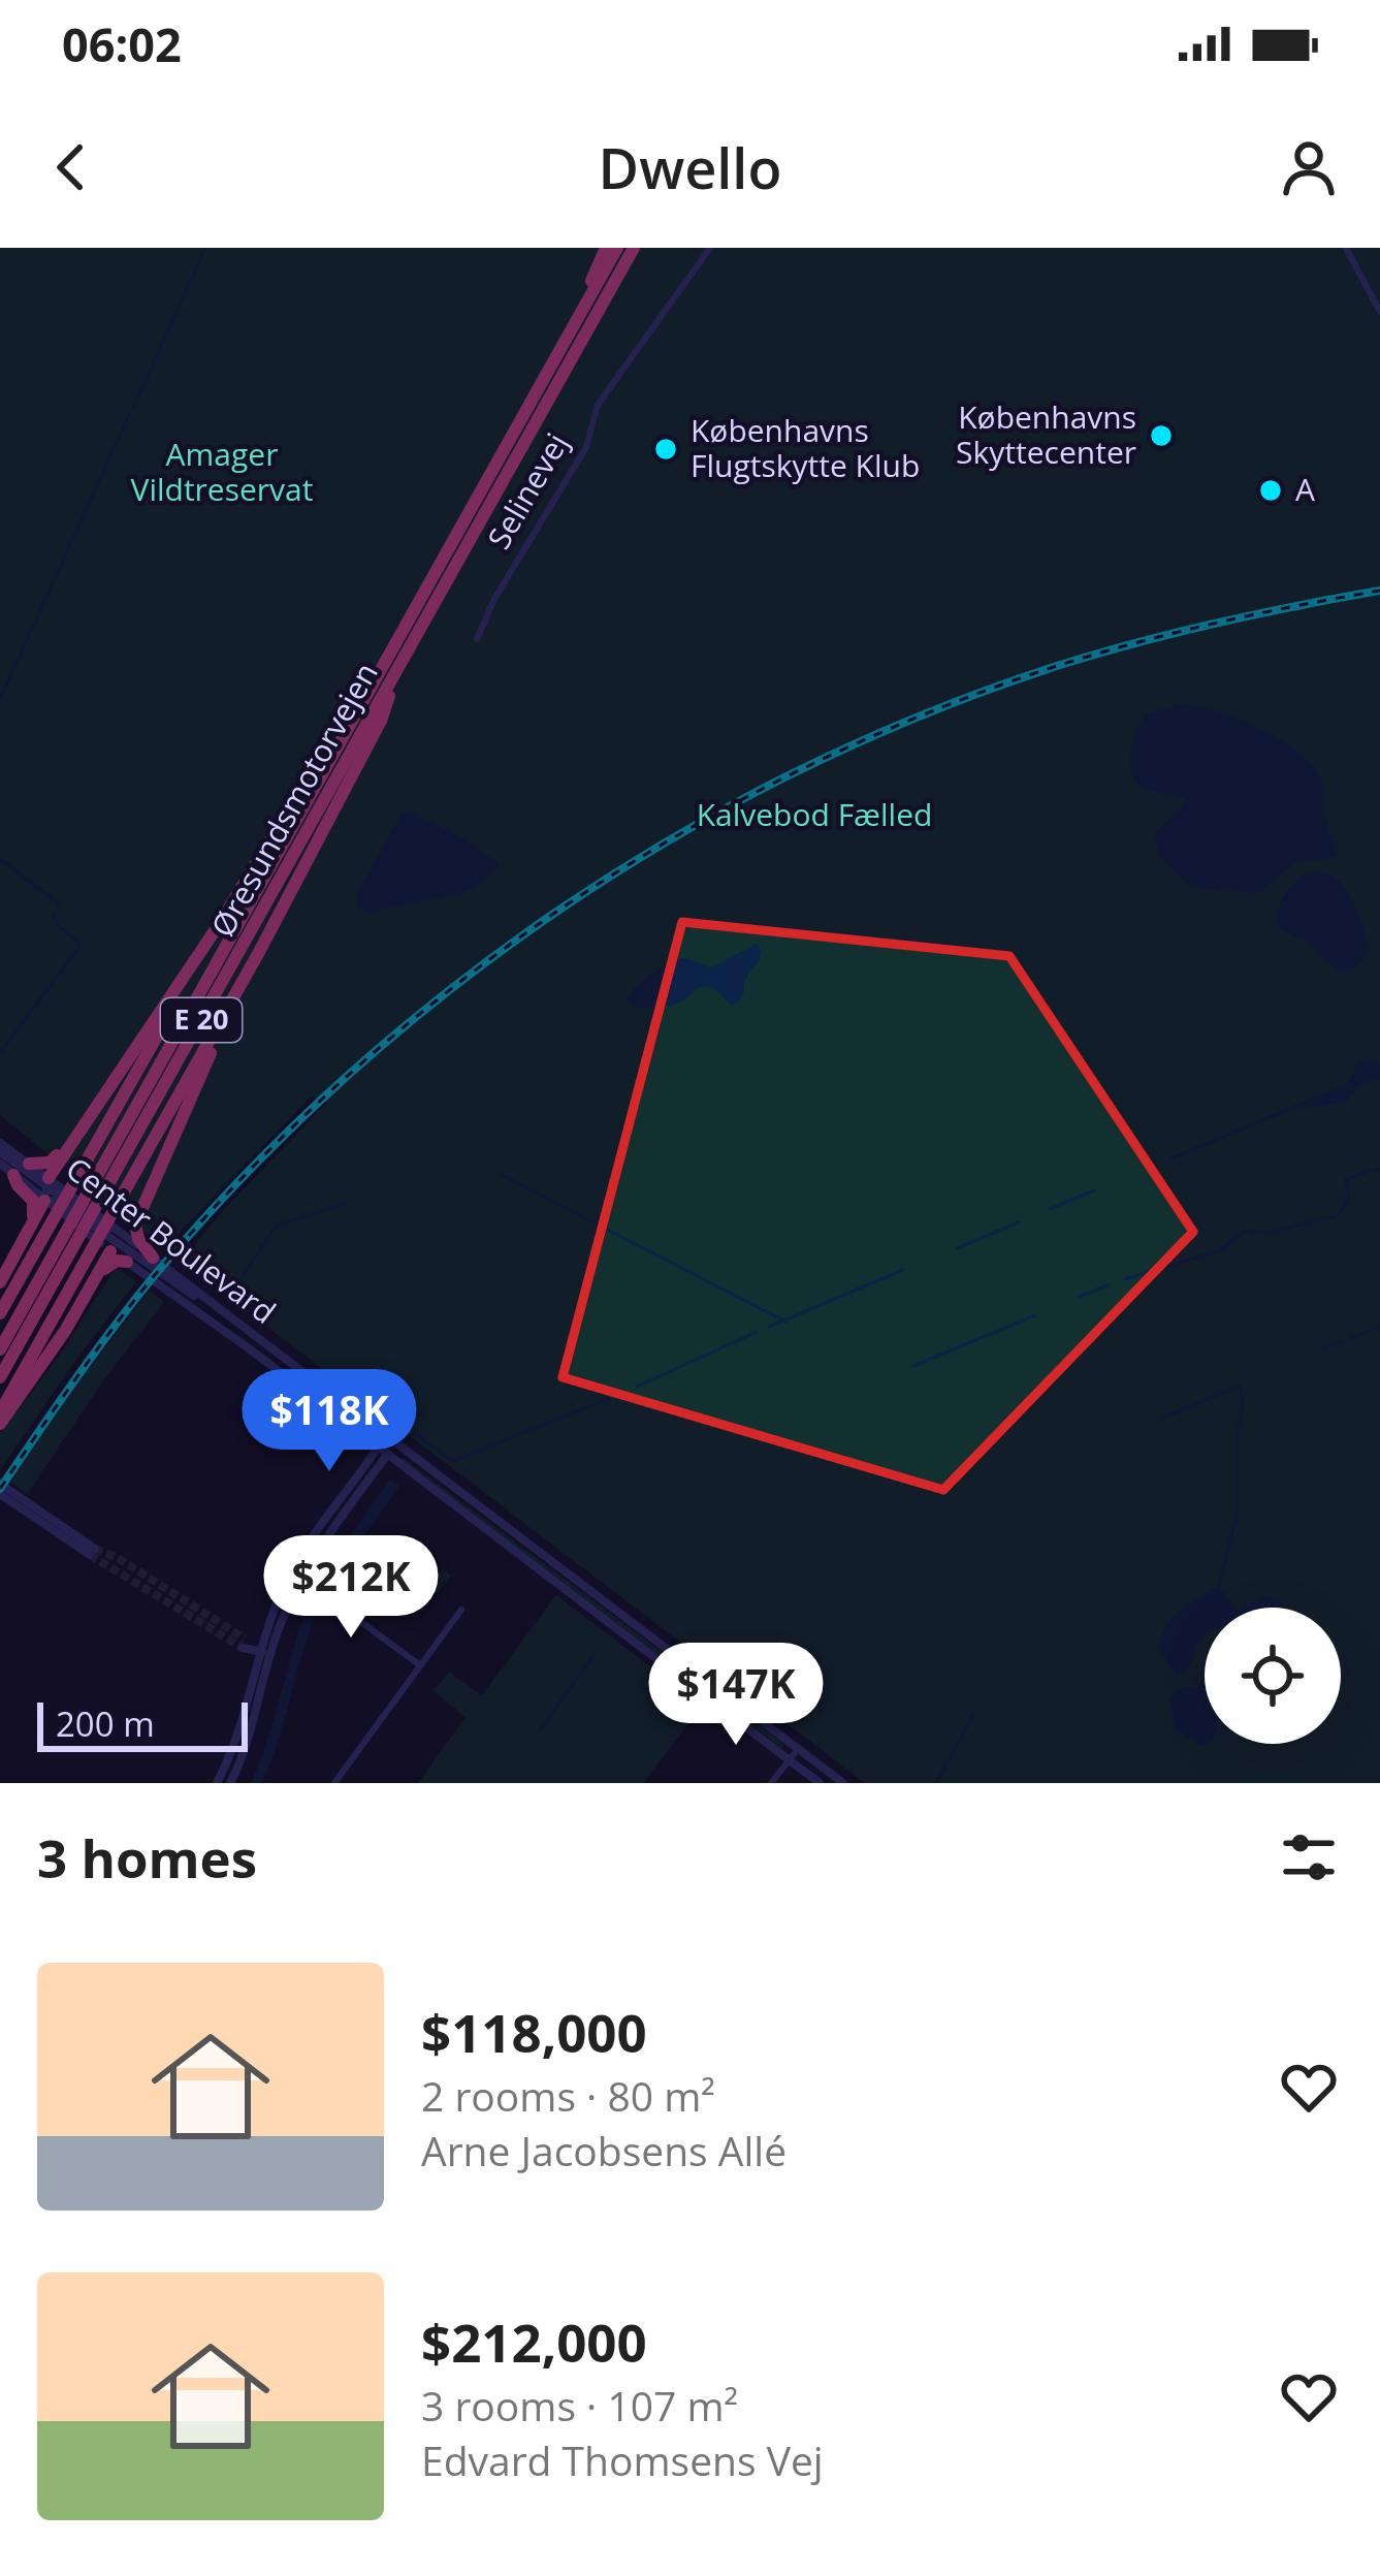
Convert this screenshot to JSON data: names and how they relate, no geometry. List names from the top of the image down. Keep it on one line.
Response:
{"streets":{"highway":["Øresundsmotorvejen","E 20"],"street":["Selinevej","Center Boulevard"]},"parks":["Amager Vildtreservat","Kalvebod Fælled"],"places":["Københavns Skyttecenter","Københavns Flugtskytte Klub","A"],"scale_bar":"200 m","page":{"status":"06:02","header":"Dwello","price":["$118K","$212K","$147K"],"scale":"200 m","heading":"3 homes","list":[{"name":"$118,000","note":"2 rooms · 80 m² · Arne Jacobsens Allé"},{"name":"$212,000","note":"3 rooms · 107 m² · Edvard Thomsens Vej"}]}}
